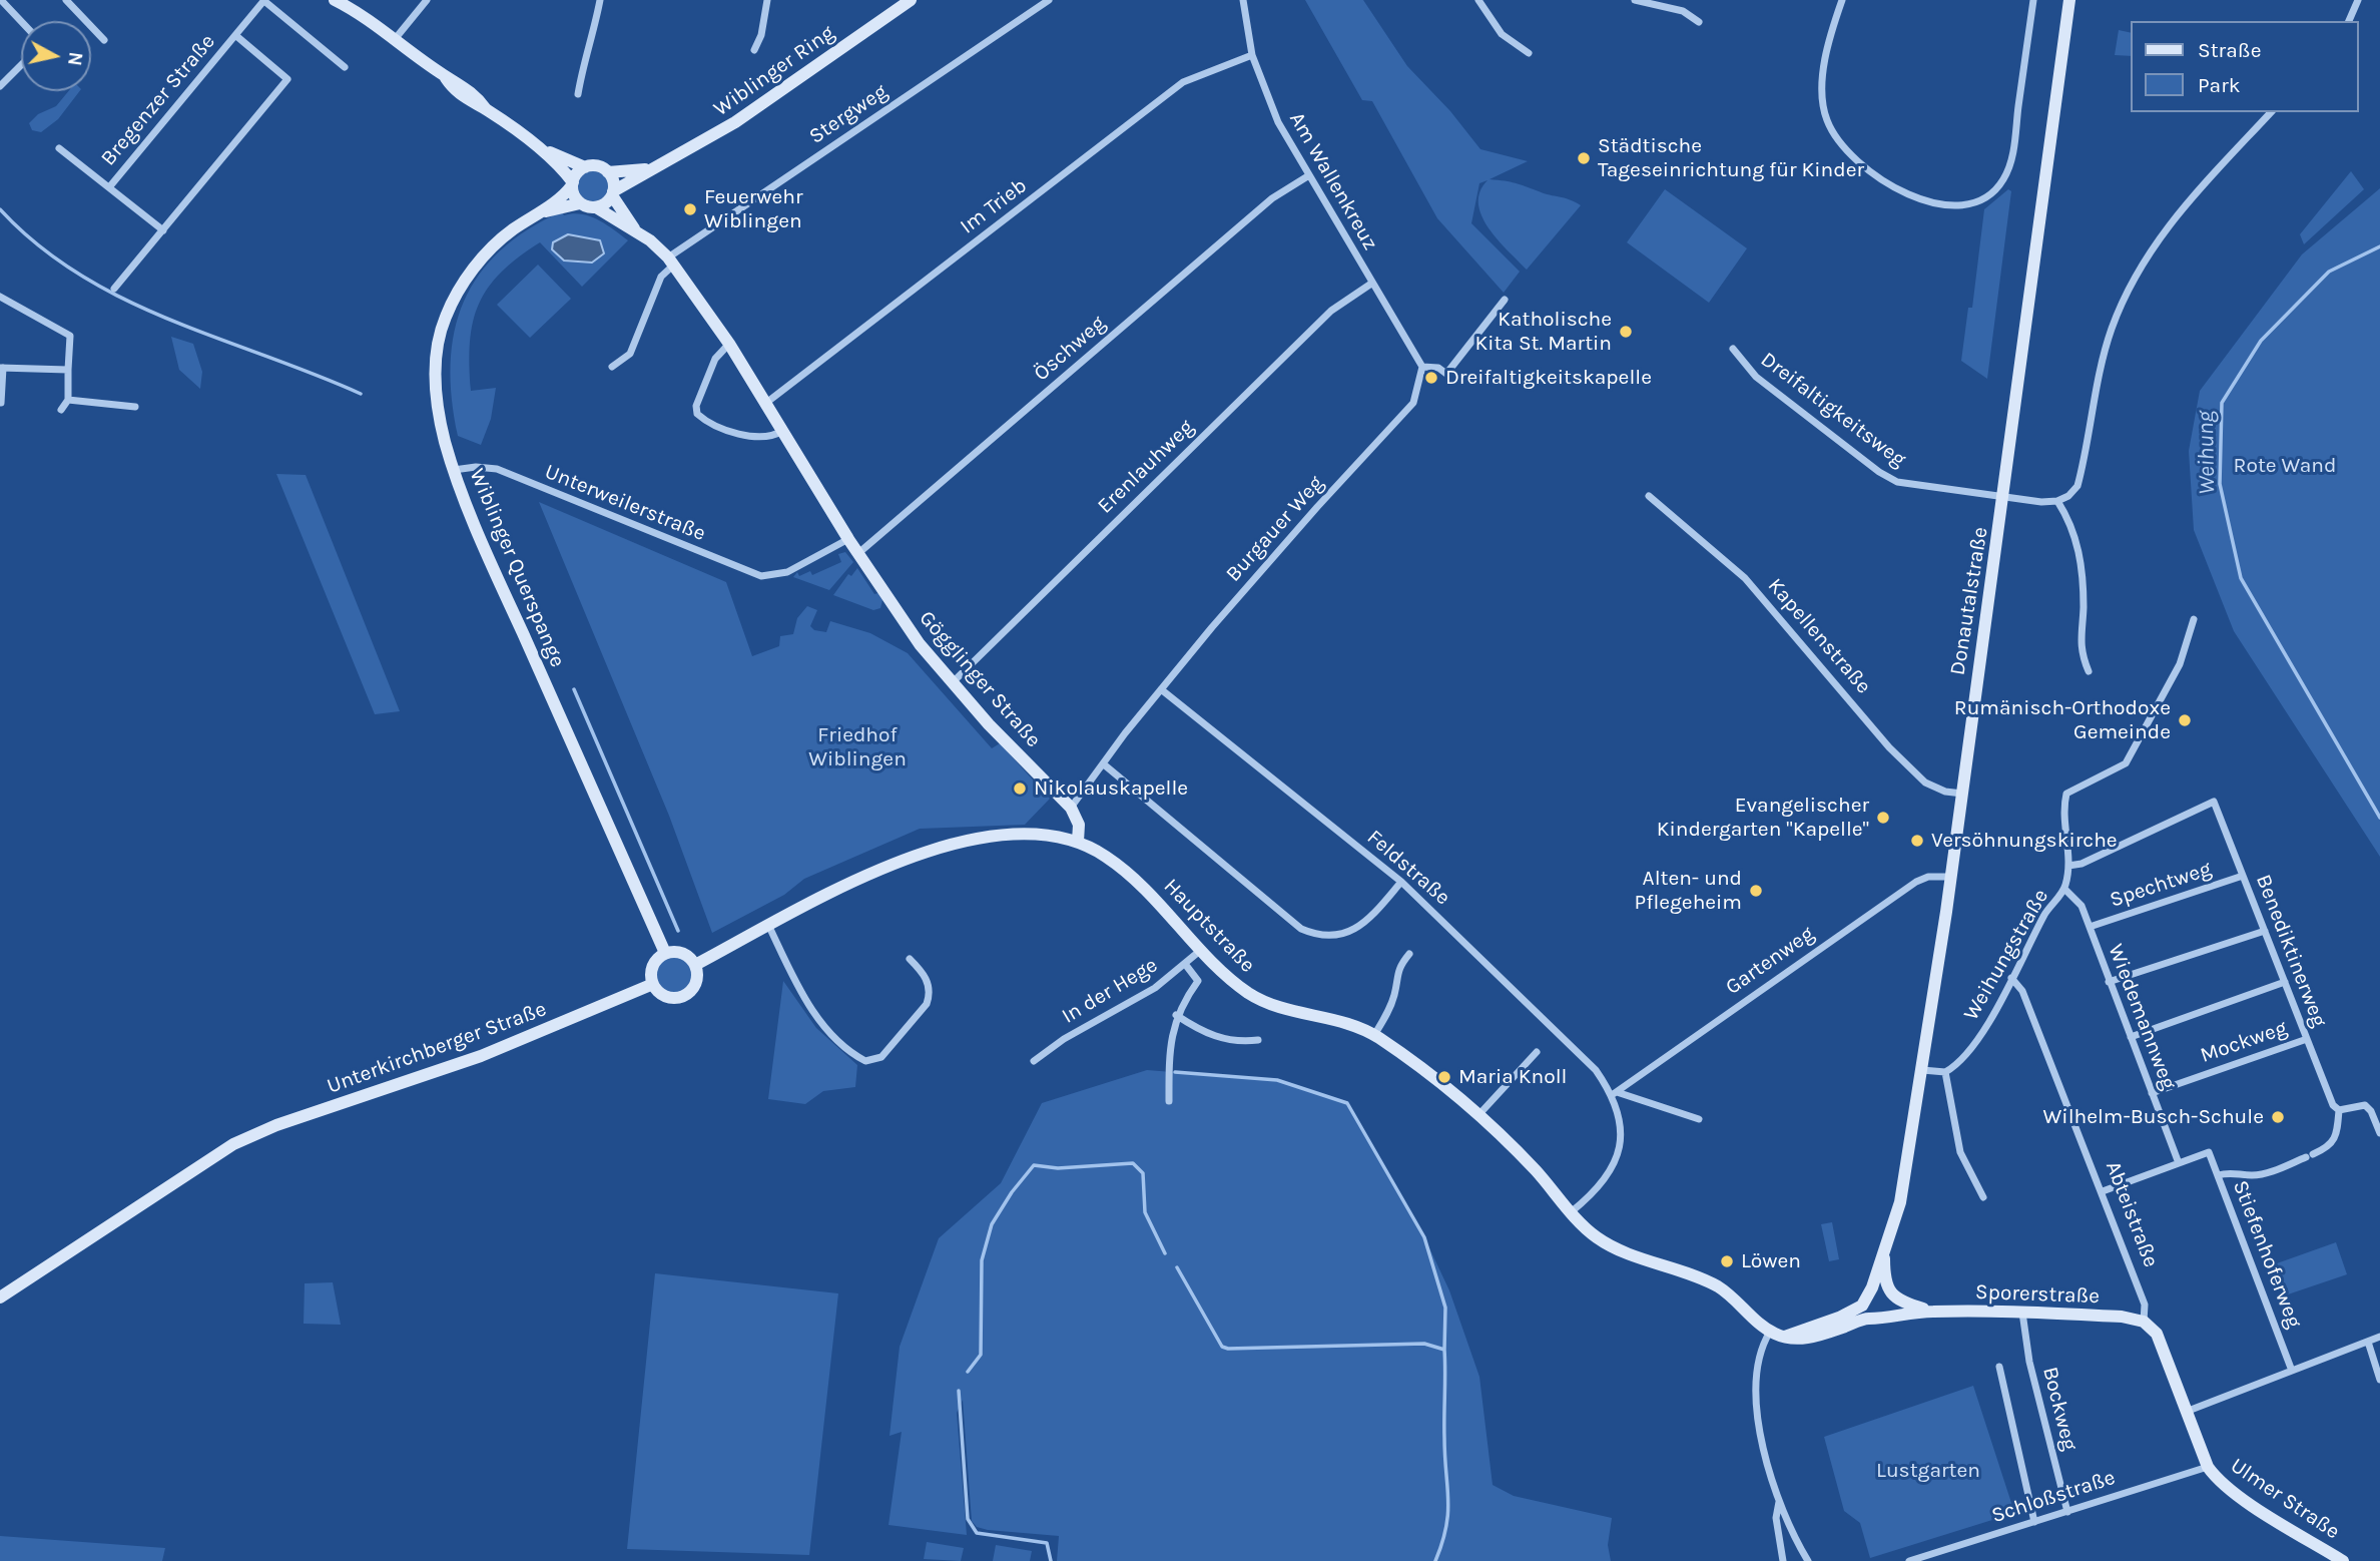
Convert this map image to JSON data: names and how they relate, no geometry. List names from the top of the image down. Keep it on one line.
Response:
{"streets":{"main road":["Wiblinger Ring","Wiblinger Querspange","Donautalstraße","Gögglinger Straße","Hauptstraße","Unterkirchberger Straße","Abteistraße","Sporerstraße","Ulmer Straße"],"street":["Bregenzer Straße","Stergweg","Am Wallenkreuz","Im Trieb","Öschweg","Dreifaltigkeitsweg","Erenlauhweg","Unterweilerstraße","Burgauer Weg","Kapellenstraße","Feldstraße","Spechtweg","Benediktinerweg","Weihungstraße","Gartenweg","In der Hege","Wiedemannweg","Mockweg","Stiefenhoferweg","Bockweg","Schloßstraße"]},"crossings":[["Wiblinger Ring","Wiblinger Querspange"],["Wiblinger Ring","Gögglinger Straße"],["Stergweg","Gögglinger Straße"],["Am Wallenkreuz","Im Trieb"],["Am Wallenkreuz","Öschweg"],["Am Wallenkreuz","Erenlauhweg"],["Am Wallenkreuz","Burgauer Weg"],["Im Trieb","Gögglinger Straße"],["Öschweg","Gögglinger Straße"],["Dreifaltigkeitsweg","Donautalstraße"],["Erenlauhweg","Gögglinger Straße"],["Unterweilerstraße","Wiblinger Querspange"],["Unterweilerstraße","Gögglinger Straße"],["Burgauer Weg","Gögglinger Straße"],["Burgauer Weg","Feldstraße"],["Wiblinger Querspange","Gögglinger Straße"],["Wiblinger Querspange","Unterkirchberger Straße"],["Donautalstraße","Kapellenstraße"],["Donautalstraße","Gartenweg"],["Donautalstraße","Sporerstraße"],["Feldstraße","Hauptstraße"],["Feldstraße","Gartenweg"],["Spechtweg","Benediktinerweg"],["Spechtweg","Wiedemannweg"],["Hauptstraße","In der Hege"],["Benediktinerweg","Weihungstraße"],["Benediktinerweg","Mockweg"],["Weihungstraße","Wiedemannweg"],["Weihungstraße","Abteistraße"],["Wiedemannweg","Mockweg"],["Wiedemannweg","Stiefenhoferweg"],["Abteistraße","Sporerstraße"],["Abteistraße","Schloßstraße"],["Abteistraße","Ulmer Straße"],["Sporerstraße","Bockweg"],["Bockweg","Schloßstraße"],["Schloßstraße","Ulmer Straße"]],"water":["Weihung"],"parks":["Rote Wand","Friedhof Wiblingen","Lustgarten"],"places":["Städtische Tageseinrichtung für Kinder","Feuerwehr Wiblingen","Katholische Kita St. Martin","Dreifaltigkeitskapelle","Rumänisch-Orthodoxe Gemeinde","Nikolauskapelle","Evangelischer Kindergarten \"Kapelle\"","Versöhnungskirche","Alten- und Pflegeheim","Maria Knoll","Wilhelm-Busch-Schule","Löwen"],"legend":["Straße","Park"],"north":"right"}
